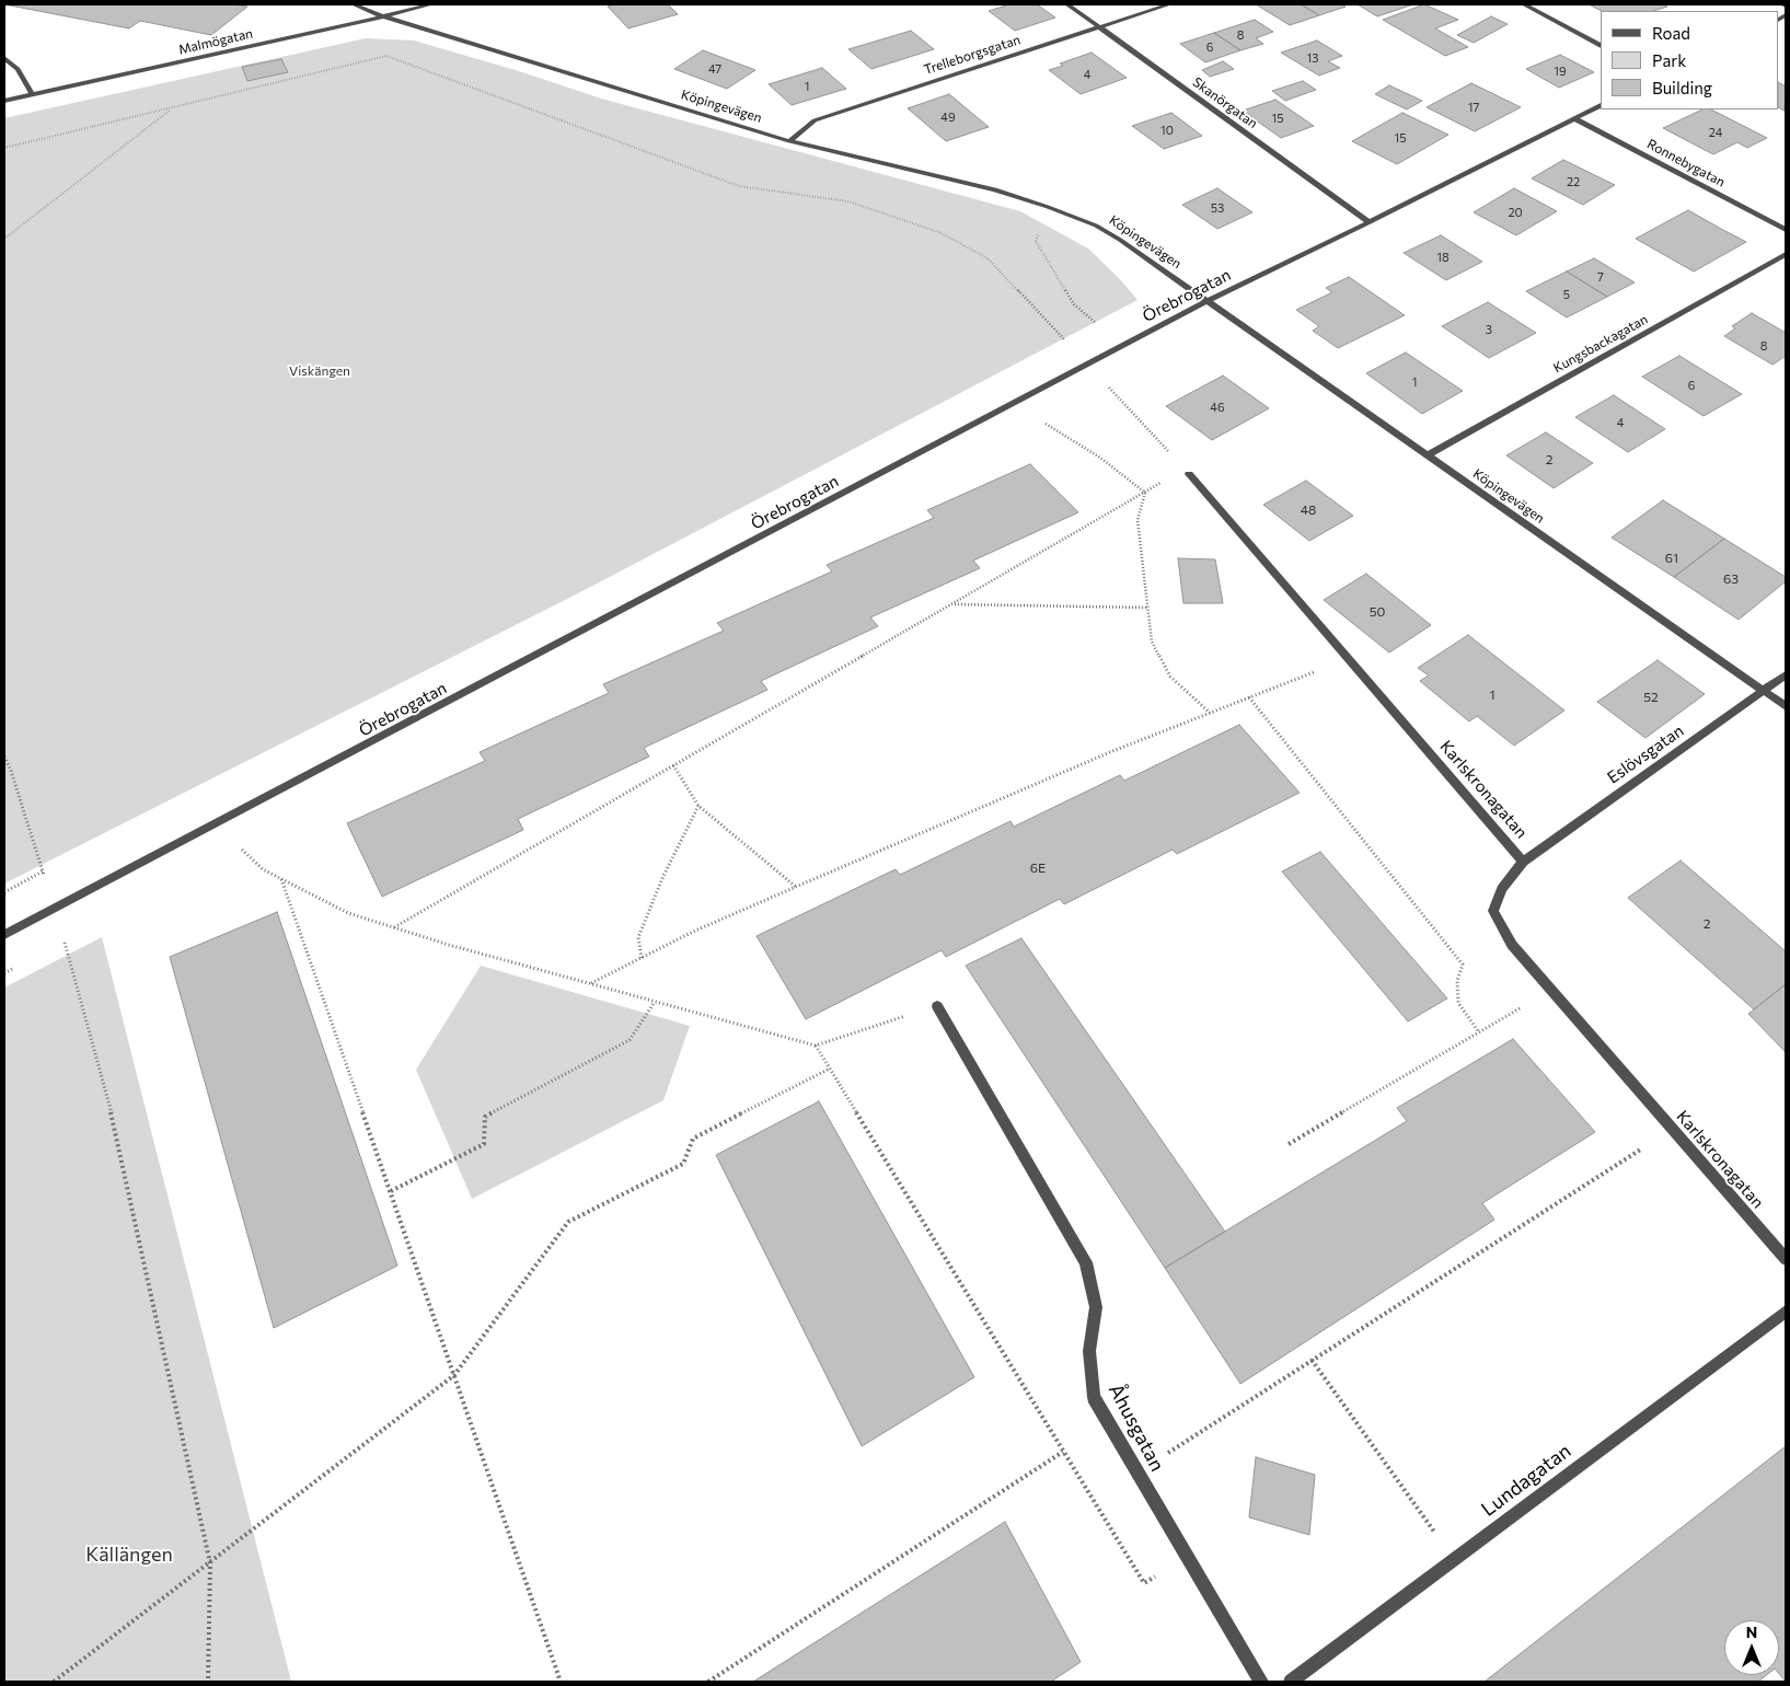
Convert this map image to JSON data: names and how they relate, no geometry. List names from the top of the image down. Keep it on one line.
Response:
{"streets":{"street":["Malmögatan","Trelleborgsgatan","Skanörgatan","Köpingevägen","Ronnebygatan","Örebrogatan","Kungsbackagatan","Eslövsgatan","Karlskronagatan","Åhusgatan","Lundagatan"]},"crossings":[["Malmögatan","Köpingevägen"],["Trelleborgsgatan","Skanörgatan"],["Trelleborgsgatan","Köpingevägen"],["Skanörgatan","Örebrogatan"],["Köpingevägen","Örebrogatan"],["Köpingevägen","Kungsbackagatan"],["Köpingevägen","Eslövsgatan"],["Ronnebygatan","Örebrogatan"],["Eslövsgatan","Karlskronagatan"]],"parks":["Viskängen","Källängen"],"house_numbers":["8","6","13","47","19","4","1","17","49","15","10","24","15","22","53","20","18","7","5","3","8","1","6","46","4","2","48","61","63","50","1","52","6E","2"],"legend":["Road","Park","Building"],"north":"top"}
